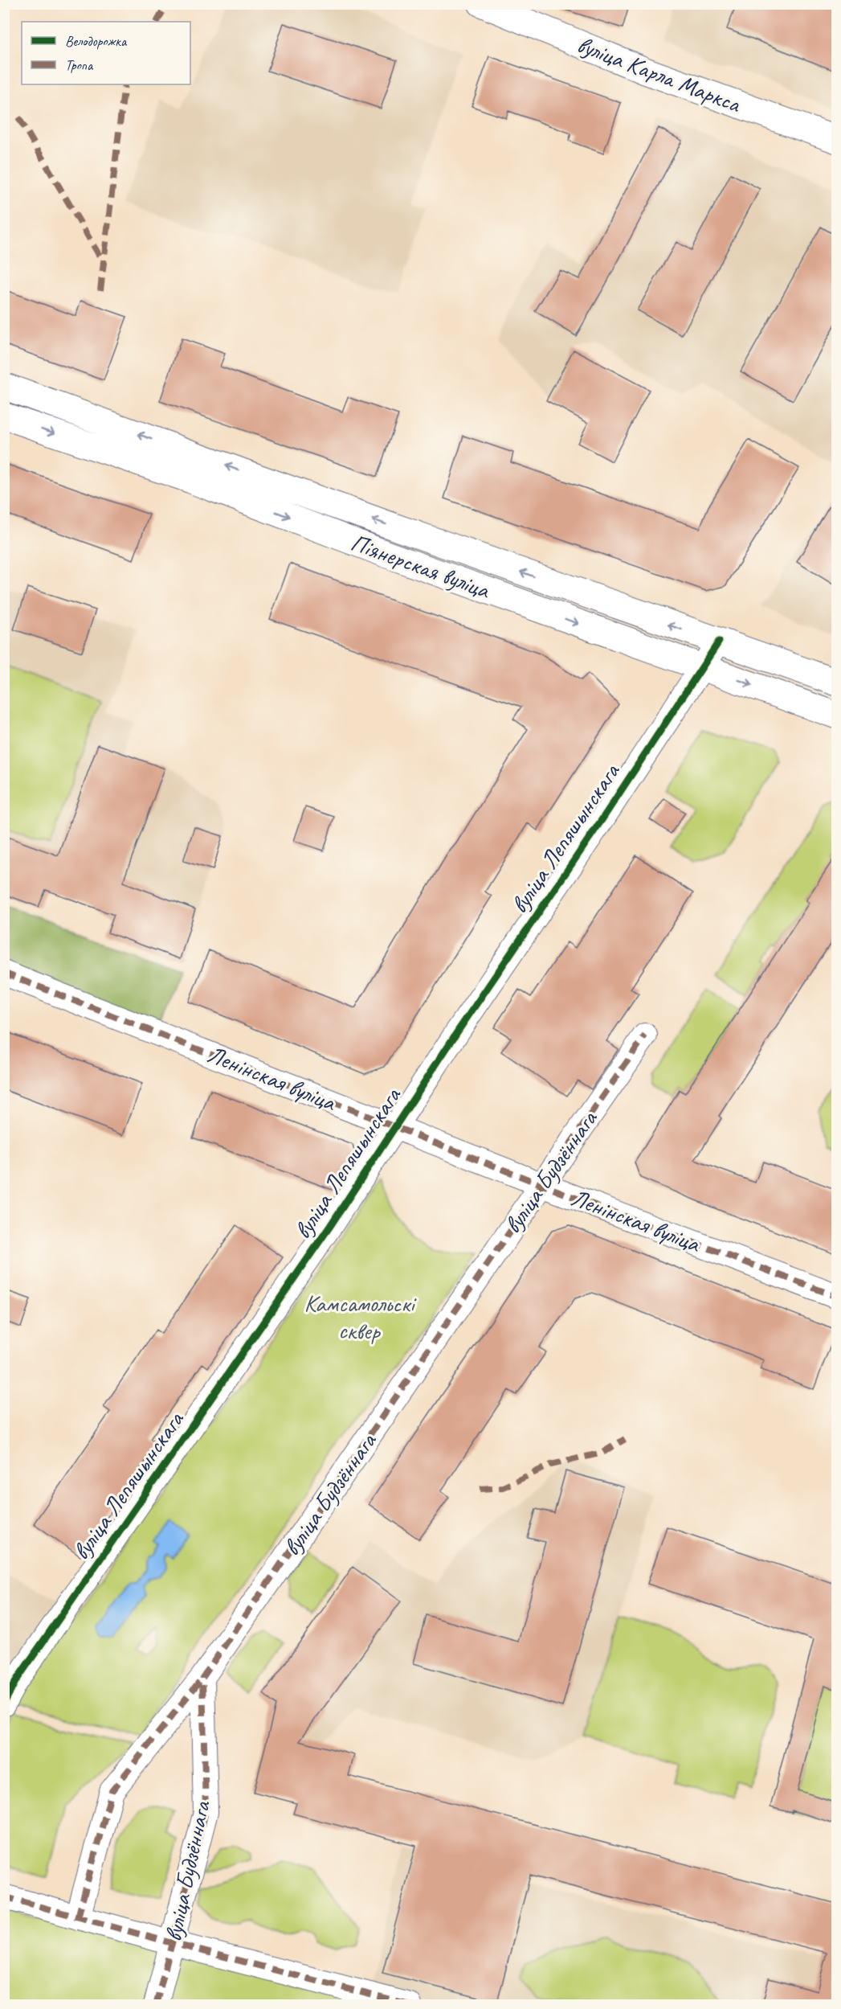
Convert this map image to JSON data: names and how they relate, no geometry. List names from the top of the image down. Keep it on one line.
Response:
{"streets":{"main road":["вуліца Карла Маркса","Піянерская вуліца"],"street":["вуліца Лепяшынскага","Ленінская вуліца","вуліца Будзённага"]},"crossings":[["Піянерская вуліца","вуліца Лепяшынскага"],["вуліца Лепяшынскага","Ленінская вуліца"],["Ленінская вуліца","вуліца Будзённага"]],"parks":["Камсамольскі сквер"],"legend":["Велодорожка","Тропа"]}
